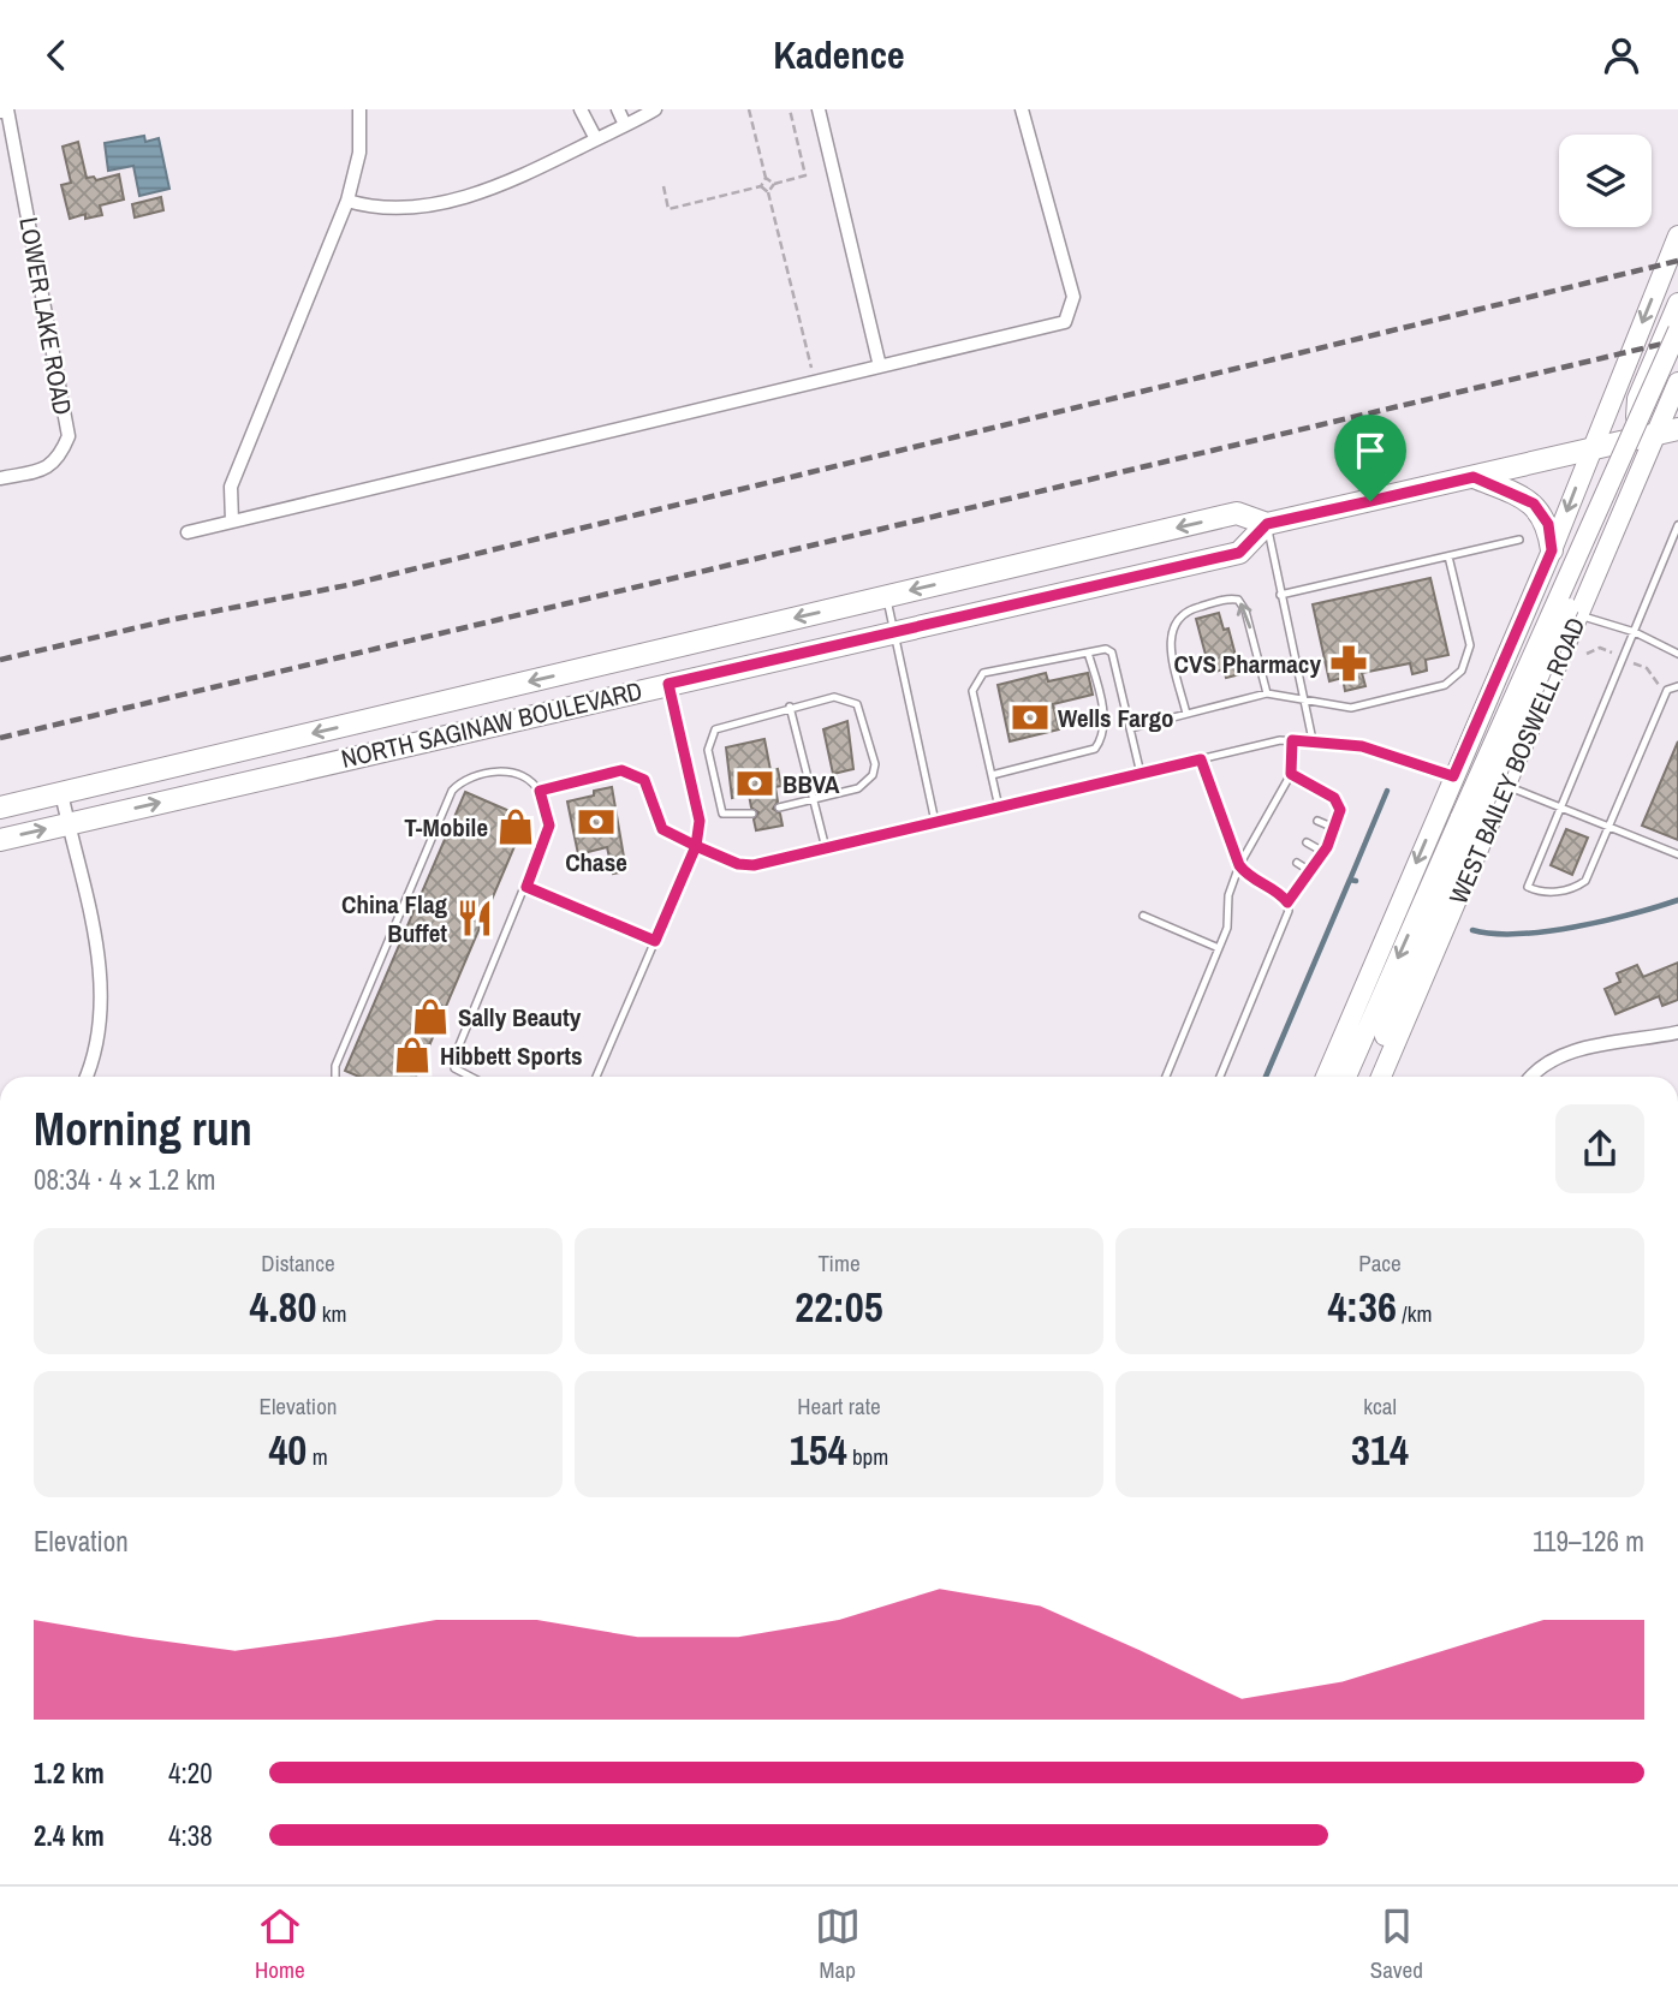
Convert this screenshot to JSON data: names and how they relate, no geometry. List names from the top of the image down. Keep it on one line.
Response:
{"streets":{"main road":["NORTH SAGINAW BOULEVARD","WEST BAILEY BOSWELL ROAD"],"street":["LOWER LAKE ROAD"]},"crossings":[["NORTH SAGINAW BOULEVARD","WEST BAILEY BOSWELL ROAD"]],"places":{"pharmacy":["CVS Pharmacy"],"bank":["Wells Fargo","BBVA","Chase"],"shop":["T-Mobile","Sally Beauty","Hibbett Sports"],"restaurant":["China Flag Buffet"]},"page":{"header":"Kadence","heading":["Morning run","08:34 · 4 × 1.2 km"],"stats":[["Distance","4.80 km"],["Time","22:05"],["Pace","4:36 /km"],["Elevation","40 m"],["Heart rate","154 bpm"],["kcal","314"]],"chart":["Elevation","119–126 m"],"list":[{"name":"1.2 km","note":"4:20"},{"name":"2.4 km","note":"4:38"}],"tabs":["Home","Map","Saved"]}}
